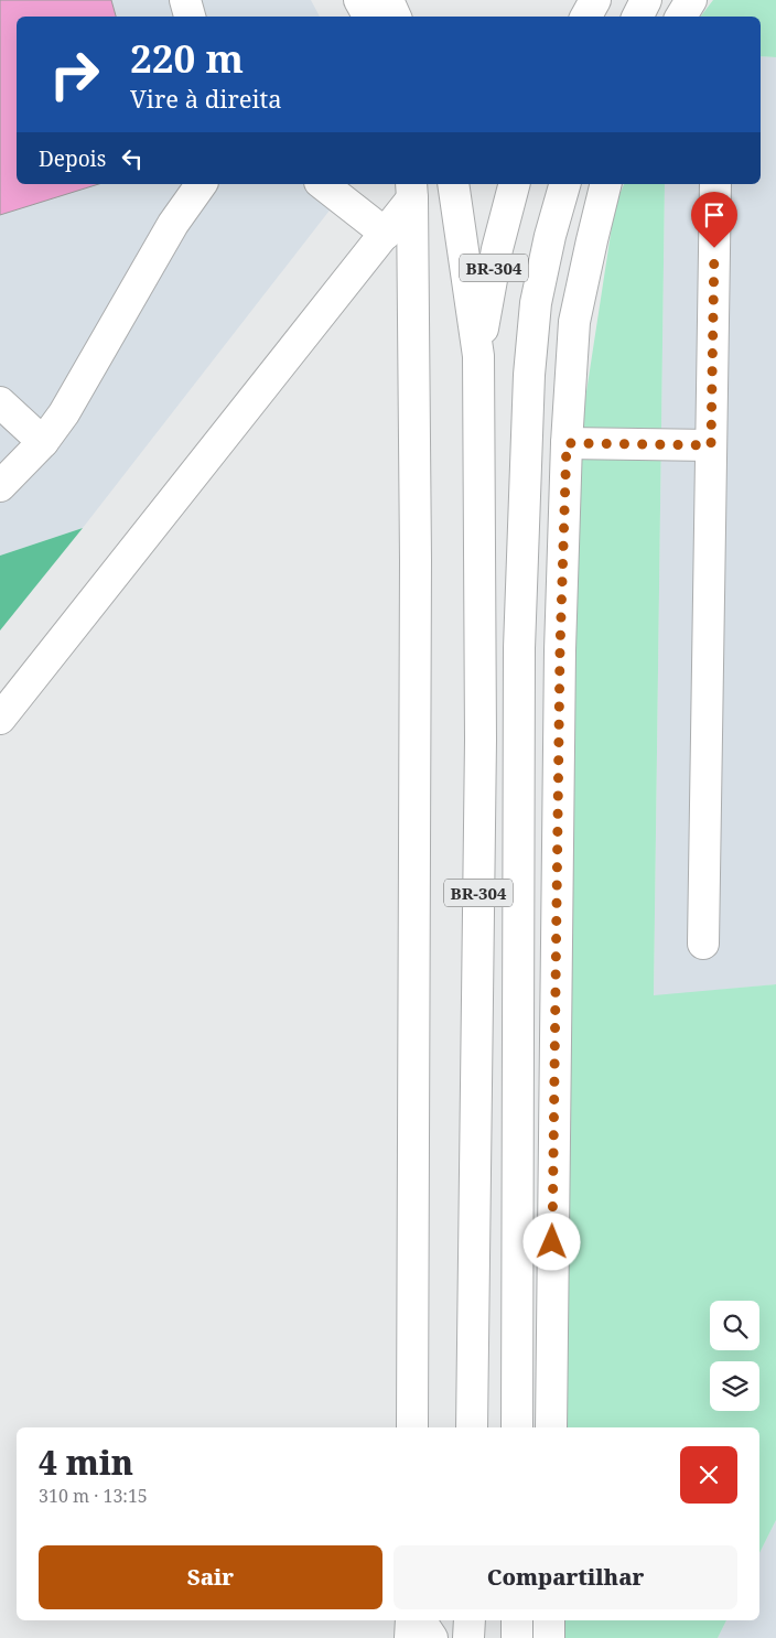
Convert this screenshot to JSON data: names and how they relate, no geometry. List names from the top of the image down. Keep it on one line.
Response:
{"streets":{"main road":["BR-304"]},"page":{"turn":["220 m","Vire à direita"],"then":"Depois","heading":["4 min","310 m · 13:15"],"buttons":["Sair","Compartilhar"]}}
